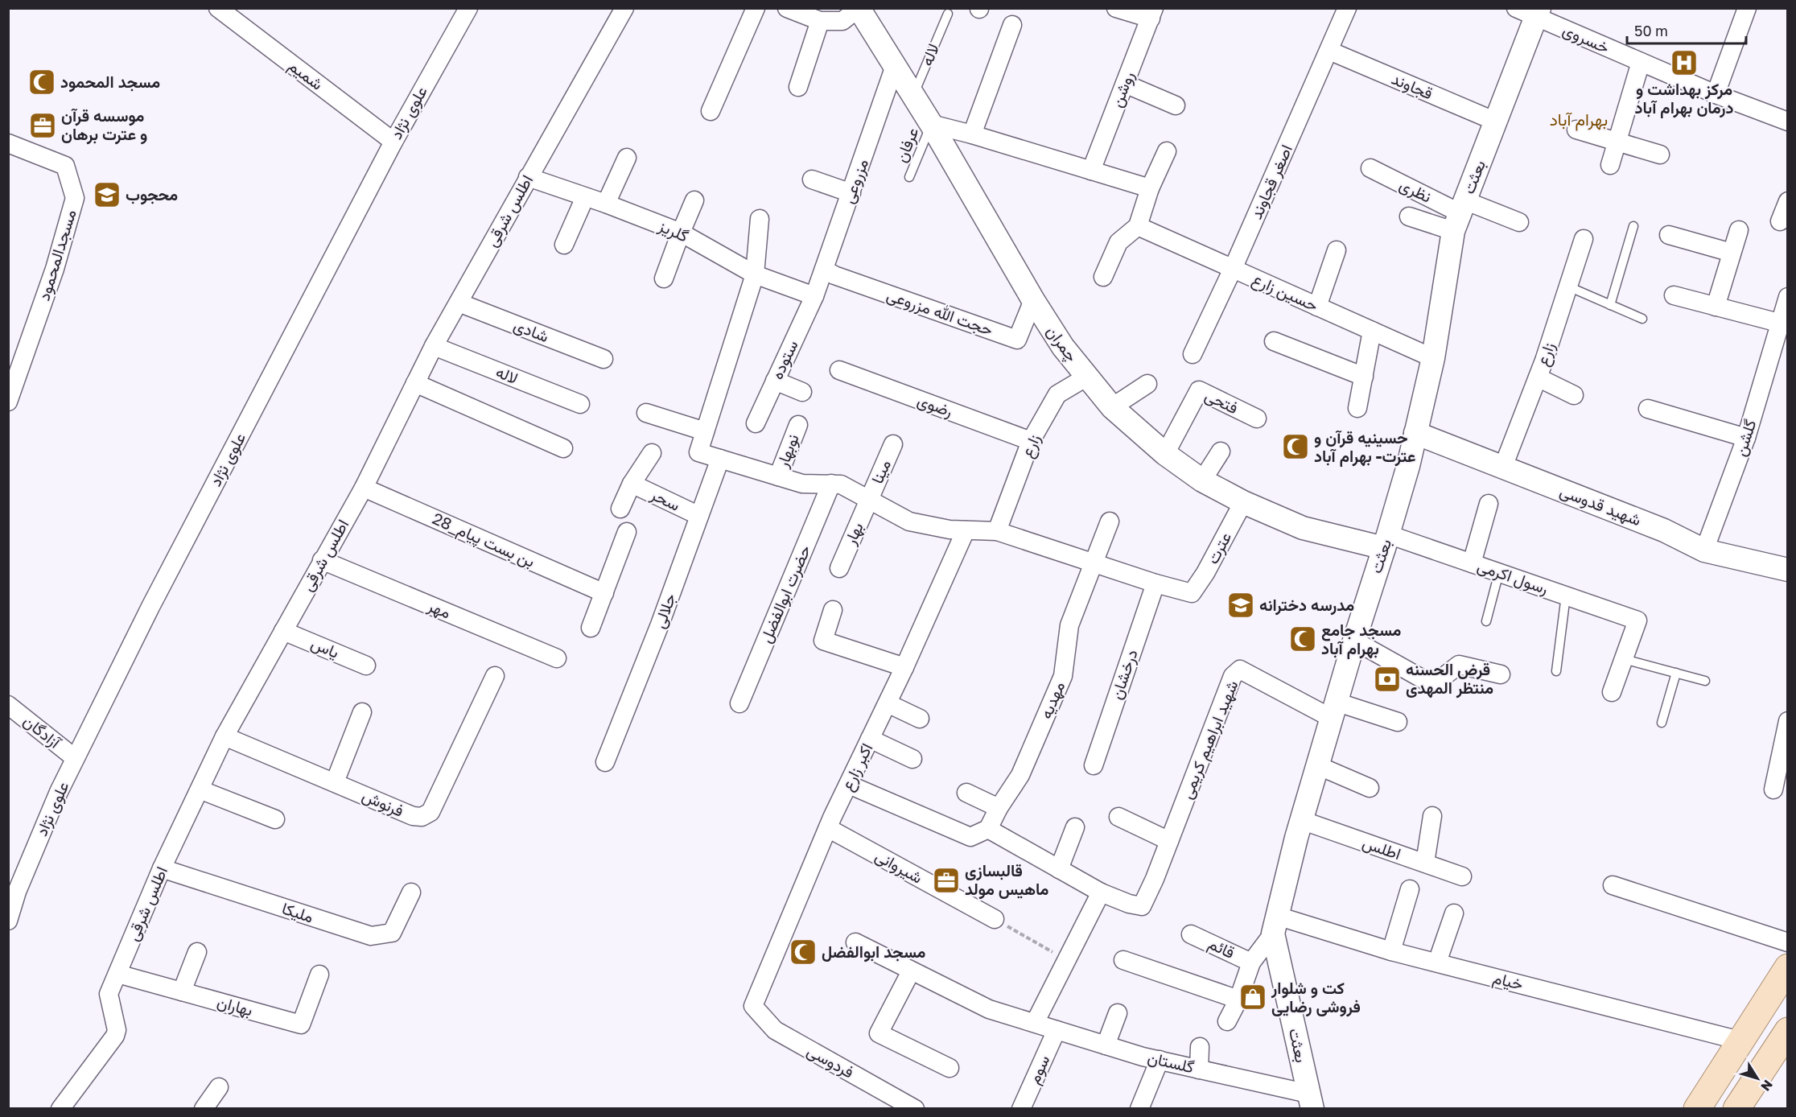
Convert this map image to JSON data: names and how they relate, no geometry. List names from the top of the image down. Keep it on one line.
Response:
{"streets":{"street":["خسروی","لاله","شمیم","قجاوند","روشن","علوی نژاد","بعثت","مزروعی","اصغر قجاوند","نظری","اطلس شرقی","گلریز","مسجدالمحمود","حسین زارع","حجت الله مزروعی","شادی","چمران","زارع","ستوده","فتحی","رضوی","گلشن","نوبهار","مینا","سحر","شهید قدوسی","بهار","بن بست پیام_28","عترت","رسول اکرمی","حضرت ابوالفضل","مهر","جلالی","یاس","درخشان","مهدیه","آزادگان","شهید ابراهیم کریمی","اکبر زارع","فرنوش","اطلس","شیروانی","ملیکا","قائم","خیام","بهاران","فردوسی","گلستان","سوم"],"lane":["عرفان"]},"crossings":[["خسروی","بعثت"],["لاله","اطلس شرقی"],["لاله","چمران"],["شمیم","علوی نژاد"],["قجاوند","بعثت"],["قجاوند","اصغر قجاوند"],["علوی نژاد","آزادگان"],["عرفان","چمران"],["بعثت","نظری"],["بعثت","حسین زارع"],["بعثت","چمران"],["بعثت","شهید قدوسی"],["بعثت","رسول اکرمی"],["بعثت","شهید ابراهیم کریمی"],["بعثت","اطلس"],["بعثت","خیام"],["بعثت","گلستان"],["مزروعی","گلریز"],["مزروعی","حجت الله مزروعی"],["مزروعی","چمران"],["مزروعی","ستوده"],["اصغر قجاوند","حسین زارع"],["اطلس شرقی","گلریز"],["اطلس شرقی","شادی"],["اطلس شرقی","بن بست پیام_28"],["اطلس شرقی","مهر"],["اطلس شرقی","یاس"],["اطلس شرقی","فرنوش"],["اطلس شرقی","ملیکا"],["اطلس شرقی","بهاران"],["گلریز","ستوده"],["حجت الله مزروعی","چمران"],["چمران","زارع"],["چمران","فتحی"],["چمران","عترت"],["چمران","رسول اکرمی"],["زارع","رضوی"],["زارع","شهید قدوسی"],["گلشن","شهید قدوسی"],["مینا","بهار"],["سحر","جلالی"],["عترت","درخشان"],["اکبر زارع","شیروانی"],["اکبر زارع","فردوسی"],["گلستان","سوم"]],"districts":["بهرام آباد"],"places":{"hospital":["مرکز بهداشت و درمان بهرام آباد"],"mosque":["مسجد المحمود","حسینیه قرآن و عترت- بهرام آباد","مسجد جامع بهرام آباد","مسجد ابوالفضل"],"office":["موسسه قرآن و عترت برهان","قالبسازی ماهیس مولد"],"school or university":["محجوب","مدرسه دخترانه"],"bank":["قرض الحسنه منتظر المهدی"],"shop":["کت و شلوار فروشی رضایی"]},"scale_bar":"50 m","north":"bottom right"}
